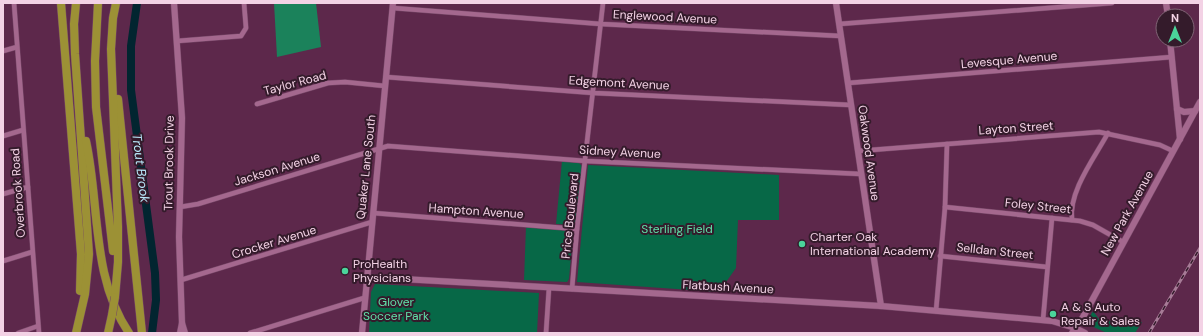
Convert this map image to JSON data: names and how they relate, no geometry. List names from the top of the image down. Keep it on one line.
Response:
{"streets":{"main road":["Oakwood Avenue","Trout Brook Drive","Quaker Lane South","New Park Avenue","Flatbush Avenue"],"street":["Englewood Avenue","Levesque Avenue","Taylor Road","Edgemont Avenue","Layton Street","Sidney Avenue","Jackson Avenue","Overbrook Road","Foley Street","Hampton Avenue","Price Boulevard","Crocker Avenue","Selldan Street"]},"crossings":[["Englewood Avenue","Oakwood Avenue"],["Englewood Avenue","Quaker Lane South"],["Englewood Avenue","Price Boulevard"],["Levesque Avenue","Oakwood Avenue"],["Taylor Road","Quaker Lane South"],["Edgemont Avenue","Oakwood Avenue"],["Edgemont Avenue","Quaker Lane South"],["Edgemont Avenue","Price Boulevard"],["Layton Street","Oakwood Avenue"],["Layton Street","New Park Avenue"],["Sidney Avenue","Oakwood Avenue"],["Sidney Avenue","Quaker Lane South"],["Sidney Avenue","Jackson Avenue"],["Sidney Avenue","Price Boulevard"],["Oakwood Avenue","Flatbush Avenue"],["Trout Brook Drive","Jackson Avenue"],["Trout Brook Drive","Crocker Avenue"],["Quaker Lane South","Jackson Avenue"],["Quaker Lane South","Hampton Avenue"],["Quaker Lane South","Crocker Avenue"],["Quaker Lane South","Flatbush Avenue"],["Foley Street","New Park Avenue"],["Hampton Avenue","Price Boulevard"],["New Park Avenue","Flatbush Avenue"],["Price Boulevard","Flatbush Avenue"]],"water":["Trout Brook"],"parks":["Sterling Field","Glover Soccer Park"],"places":["Charter Oak International Academy","ProHealth Physicians","A & S Auto Repair & Sales"],"north":"top"}
